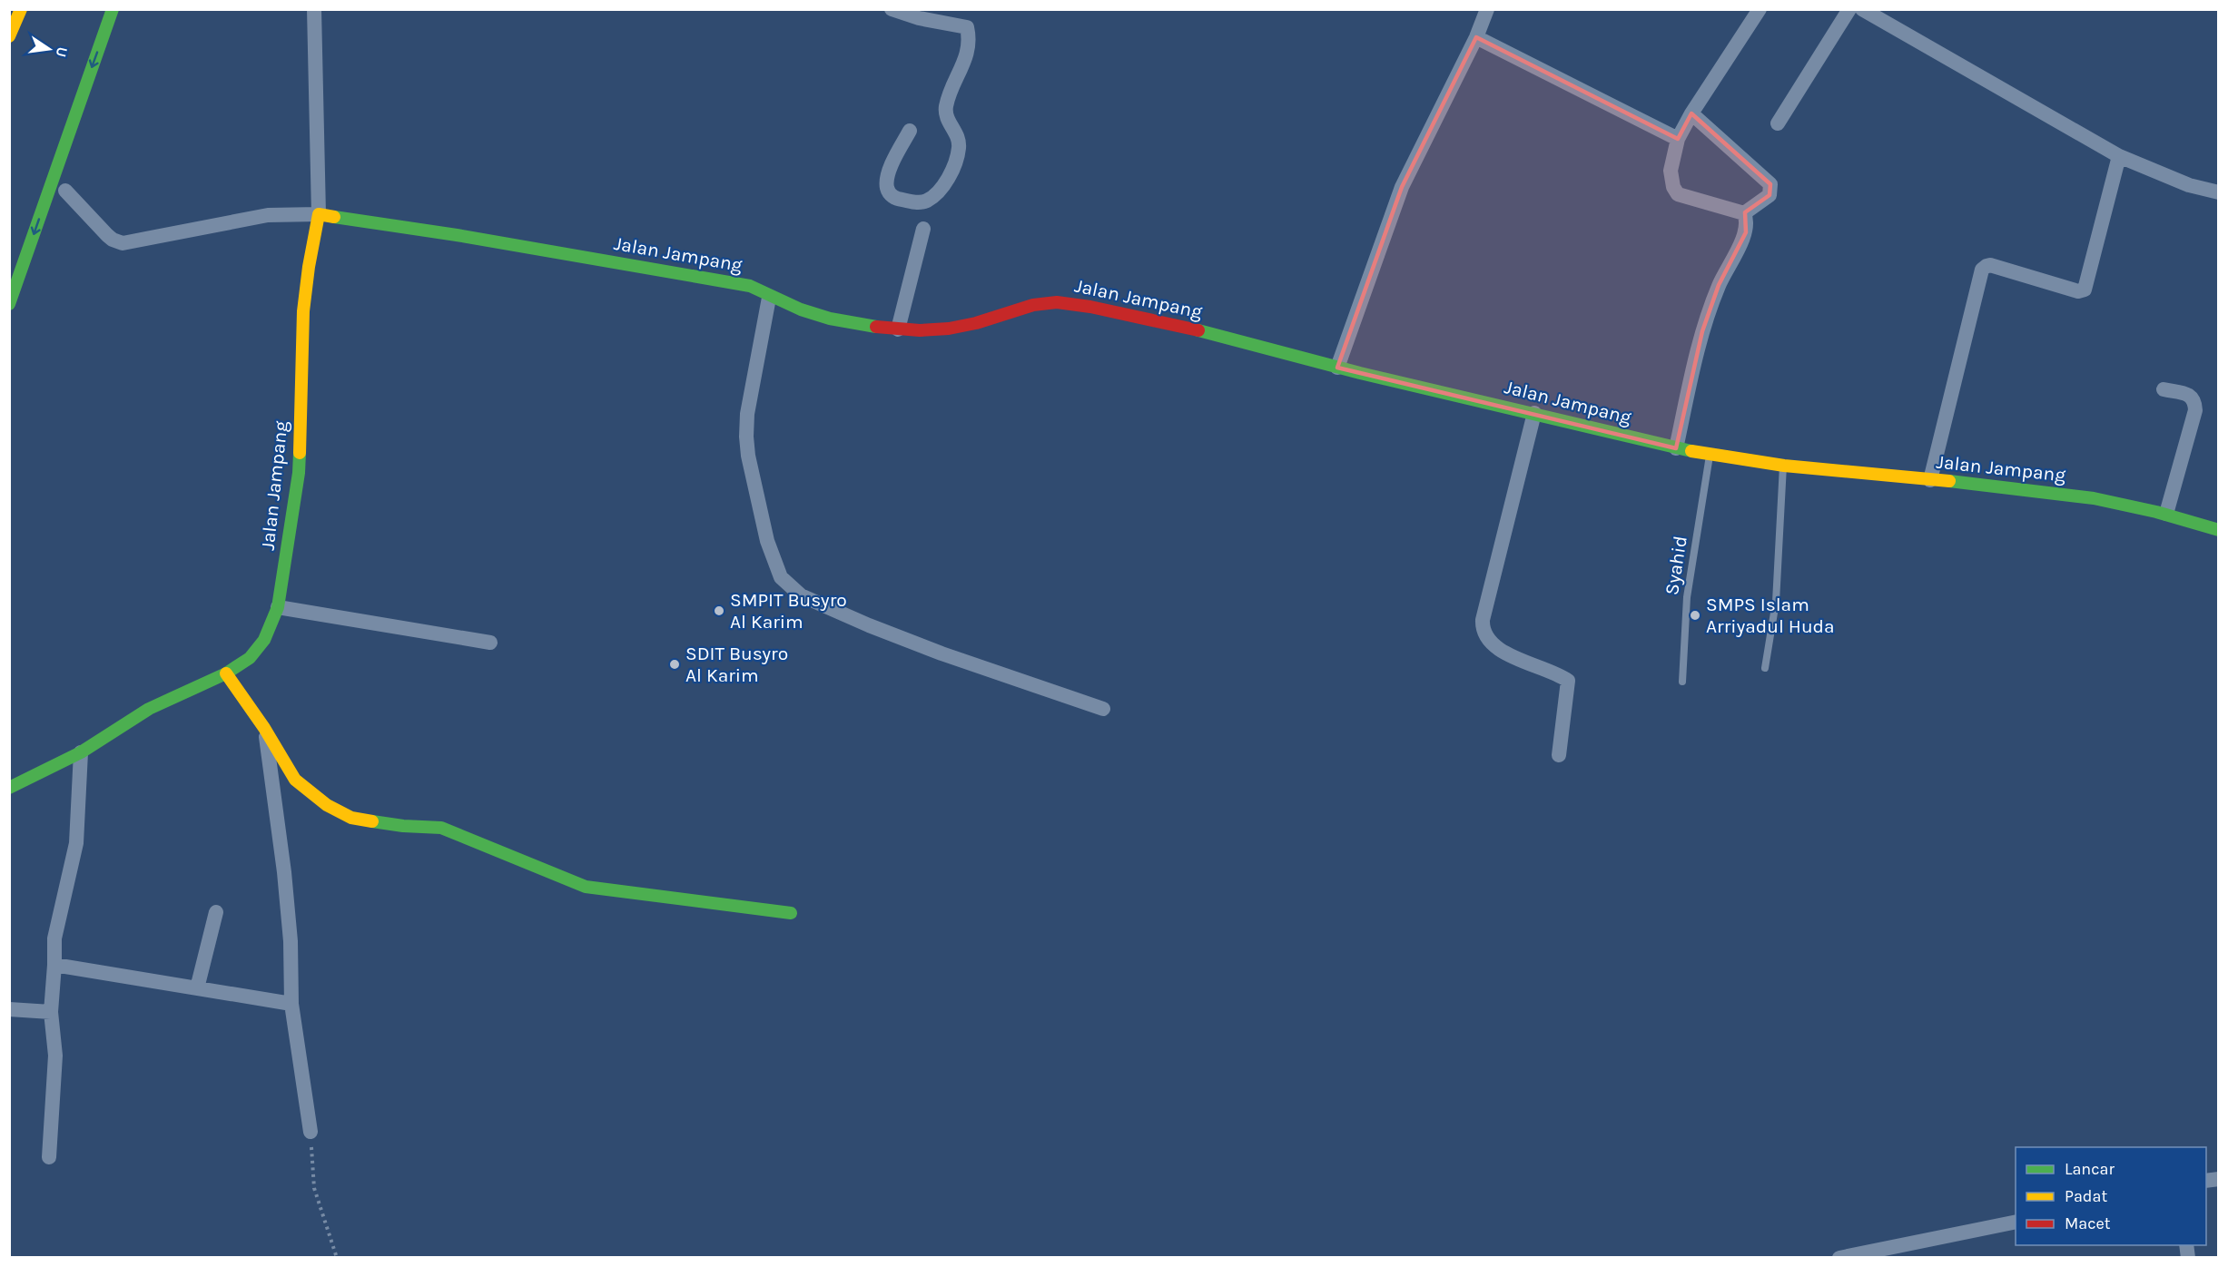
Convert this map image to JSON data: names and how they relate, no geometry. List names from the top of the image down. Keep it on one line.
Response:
{"streets":{"main road":["Jalan Jampang"],"lane":["Syahid"]},"crossings":[["Jalan Jampang","Syahid"]],"places":["SMPIT Busyro Al Karim","SMPS Islam Arriyadul Huda","SDIT Busyro Al Karim"],"legend":["Lancar","Padat","Macet"],"north":"right"}
